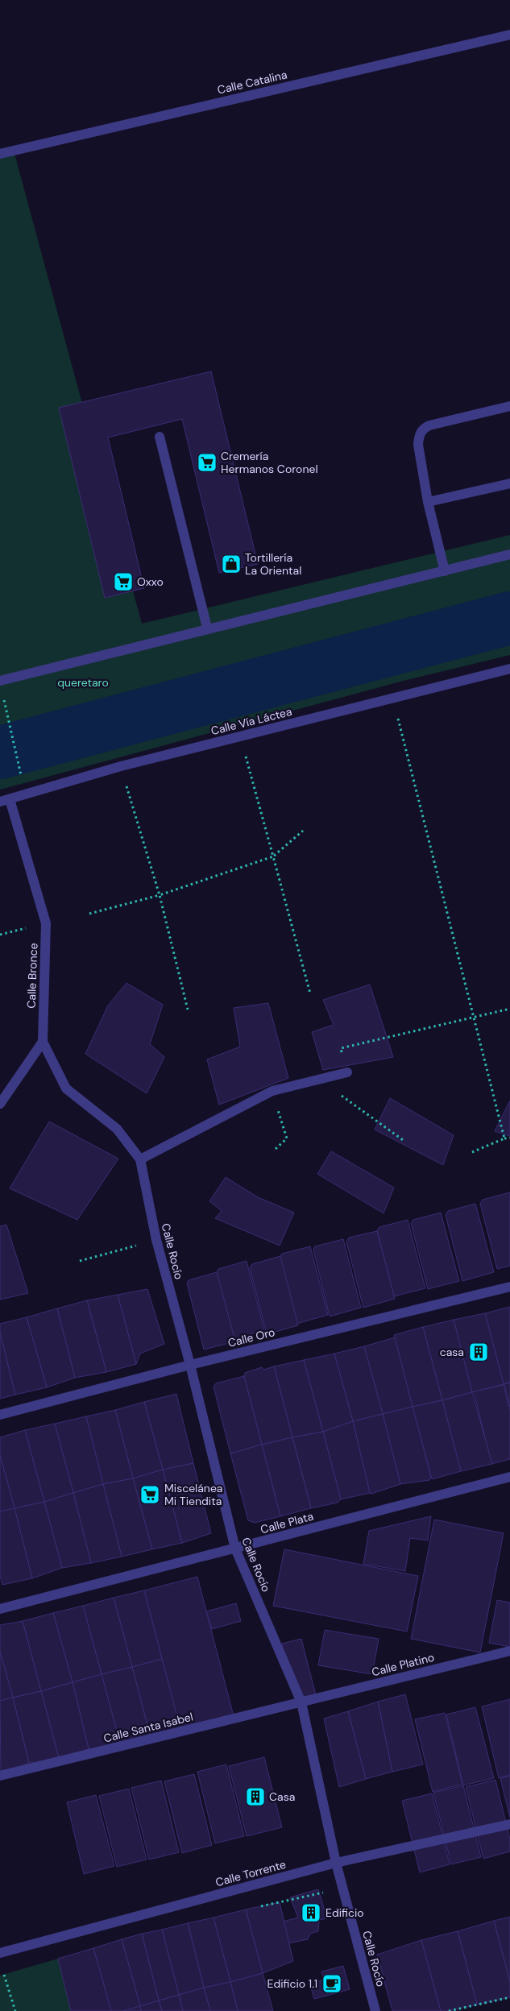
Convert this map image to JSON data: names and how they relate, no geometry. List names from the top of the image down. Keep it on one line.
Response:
{"streets":{"street":["Calle Catalina","Calle Vía Láctea","Calle Bronce","Calle Rocío","Calle Oro","Calle Plata","Calle Platino","Calle Santa Isabel","Calle Torrente"]},"crossings":[["Calle Vía Láctea","Calle Bronce"],["Calle Bronce","Calle Rocío"],["Calle Rocío","Calle Oro"],["Calle Rocío","Calle Plata"],["Calle Rocío","Calle Platino"],["Calle Rocío","Calle Santa Isabel"],["Calle Rocío","Calle Torrente"],["Calle Platino","Calle Santa Isabel"]],"parks":["queretaro"],"places":{"supermarket":["Cremería Hermanos Coronel","Oxxo","Miscelánea Mi Tiendita"],"shop":["Tortillería La Oriental"],"building":["casa","Casa","Edificio"],"cafe":["Edificio 1.1"]}}
